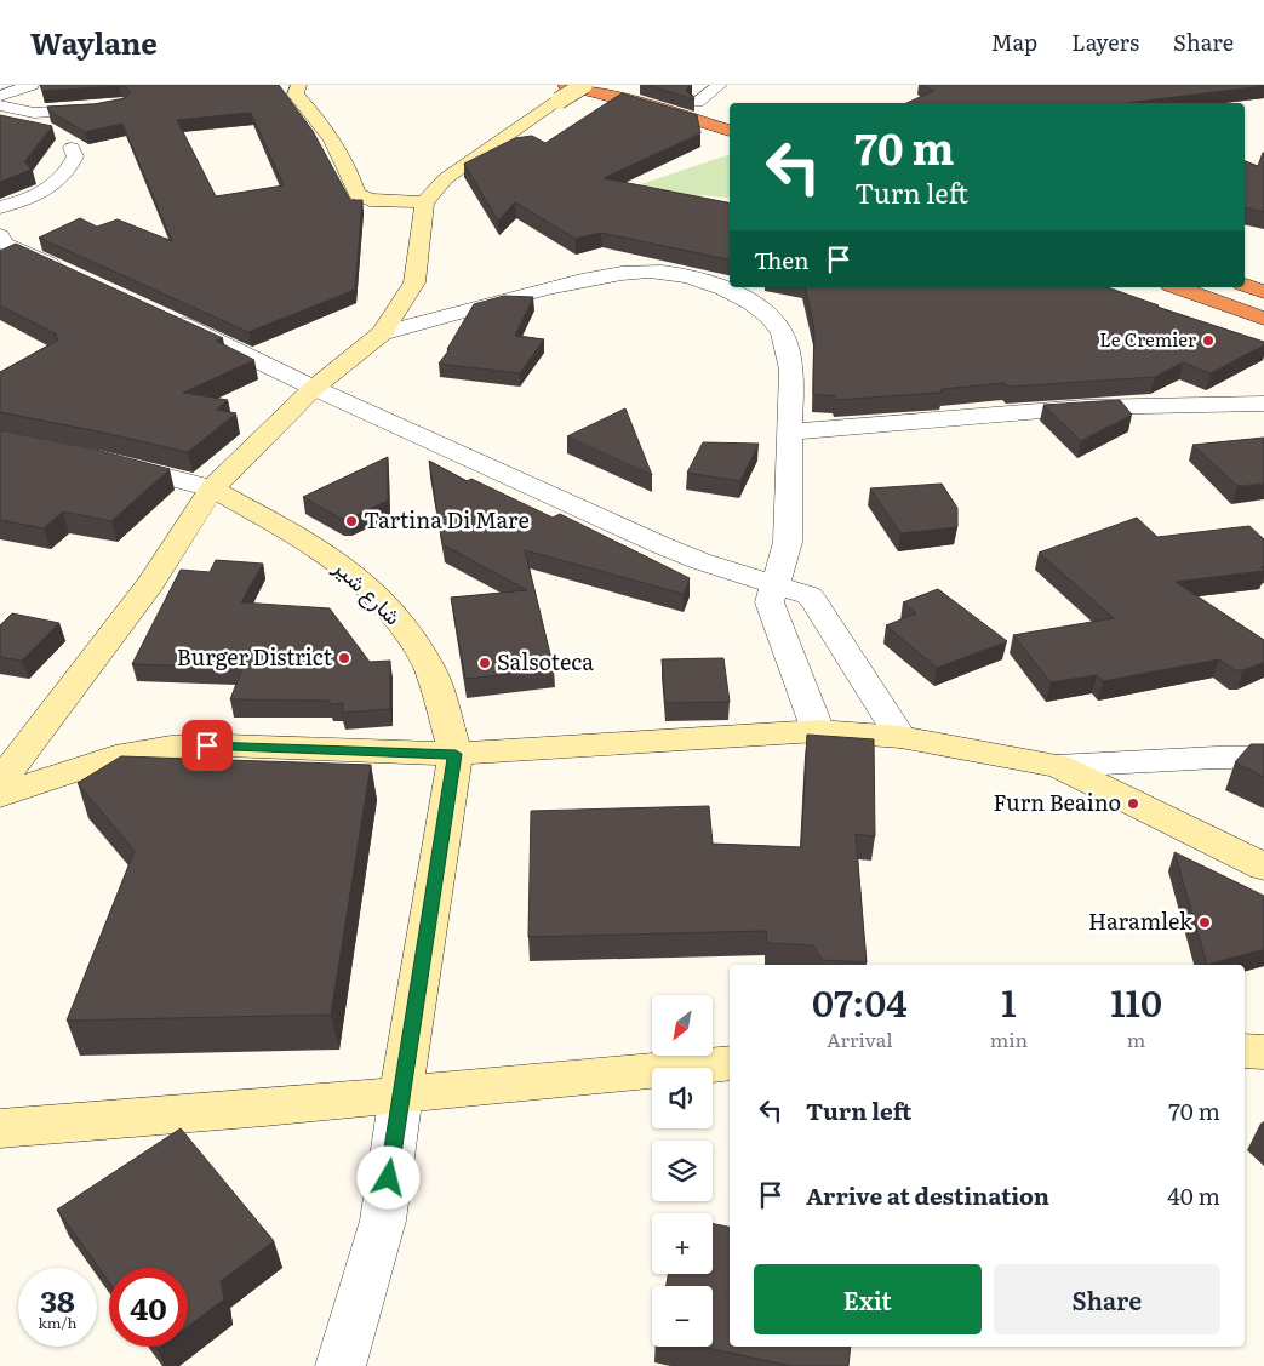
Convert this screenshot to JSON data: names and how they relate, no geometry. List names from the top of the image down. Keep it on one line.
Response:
{"streets":{"main road":["شارع شير"]},"places":["Le Cremier","Tartina Di Mare","Burger District","Salsoteca","Furn Beaino","Haramlek"],"north":"bottom left","page":{"header":"Waylane","nav":["Map","Layers","Share"],"turn":["70 m","Turn left"],"then":"Then","eta":["07:04","Arrival","1","min","110","m"],"map_buttons":["+","−"],"list":[{"name":"Turn left","value":"70 m"},{"name":"Arrive at destination","value":"40 m"}],"buttons":["Exit","Share"],"speed":"38 km/h","limit":"40"}}
